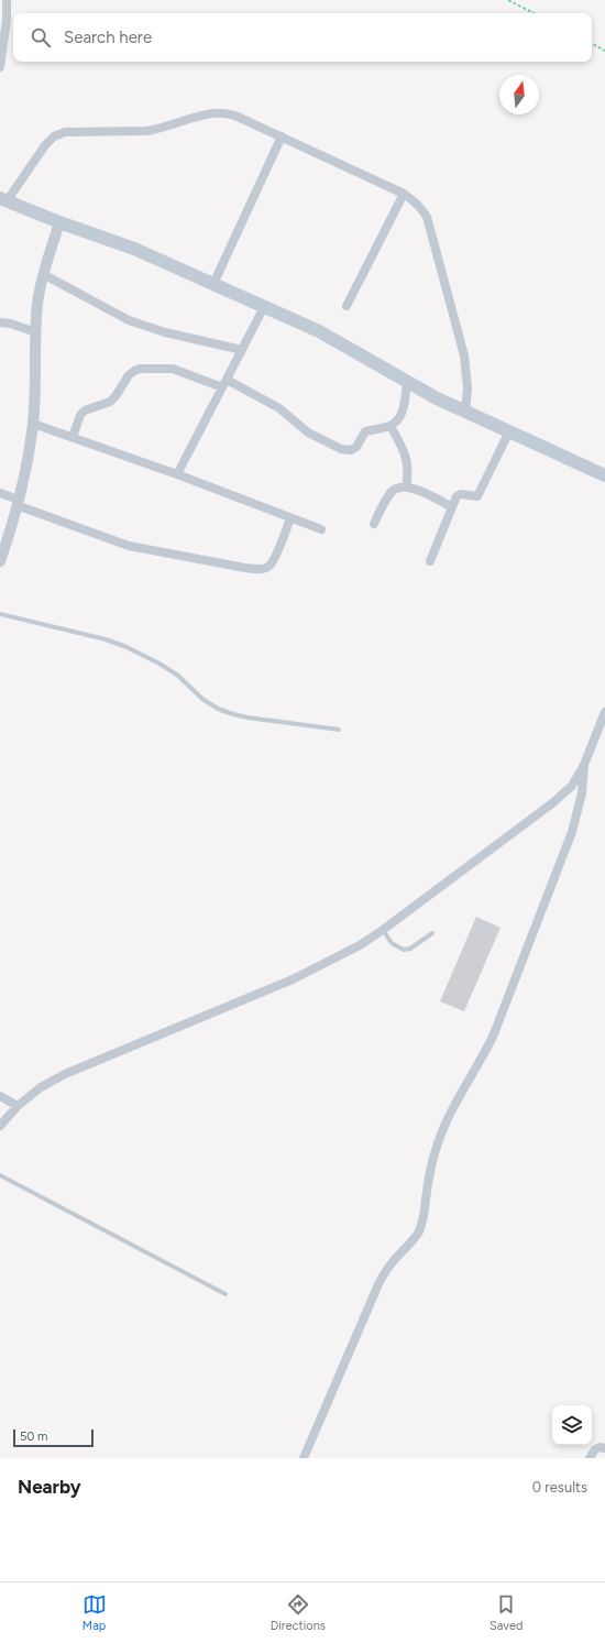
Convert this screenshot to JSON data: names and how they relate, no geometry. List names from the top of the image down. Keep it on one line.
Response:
{"scale_bar":"50 m","north":"top","page":{"search":"Search here","scale":"50 m","heading":["Nearby","0 results"],"nav":["Map","Directions","Saved"]}}
